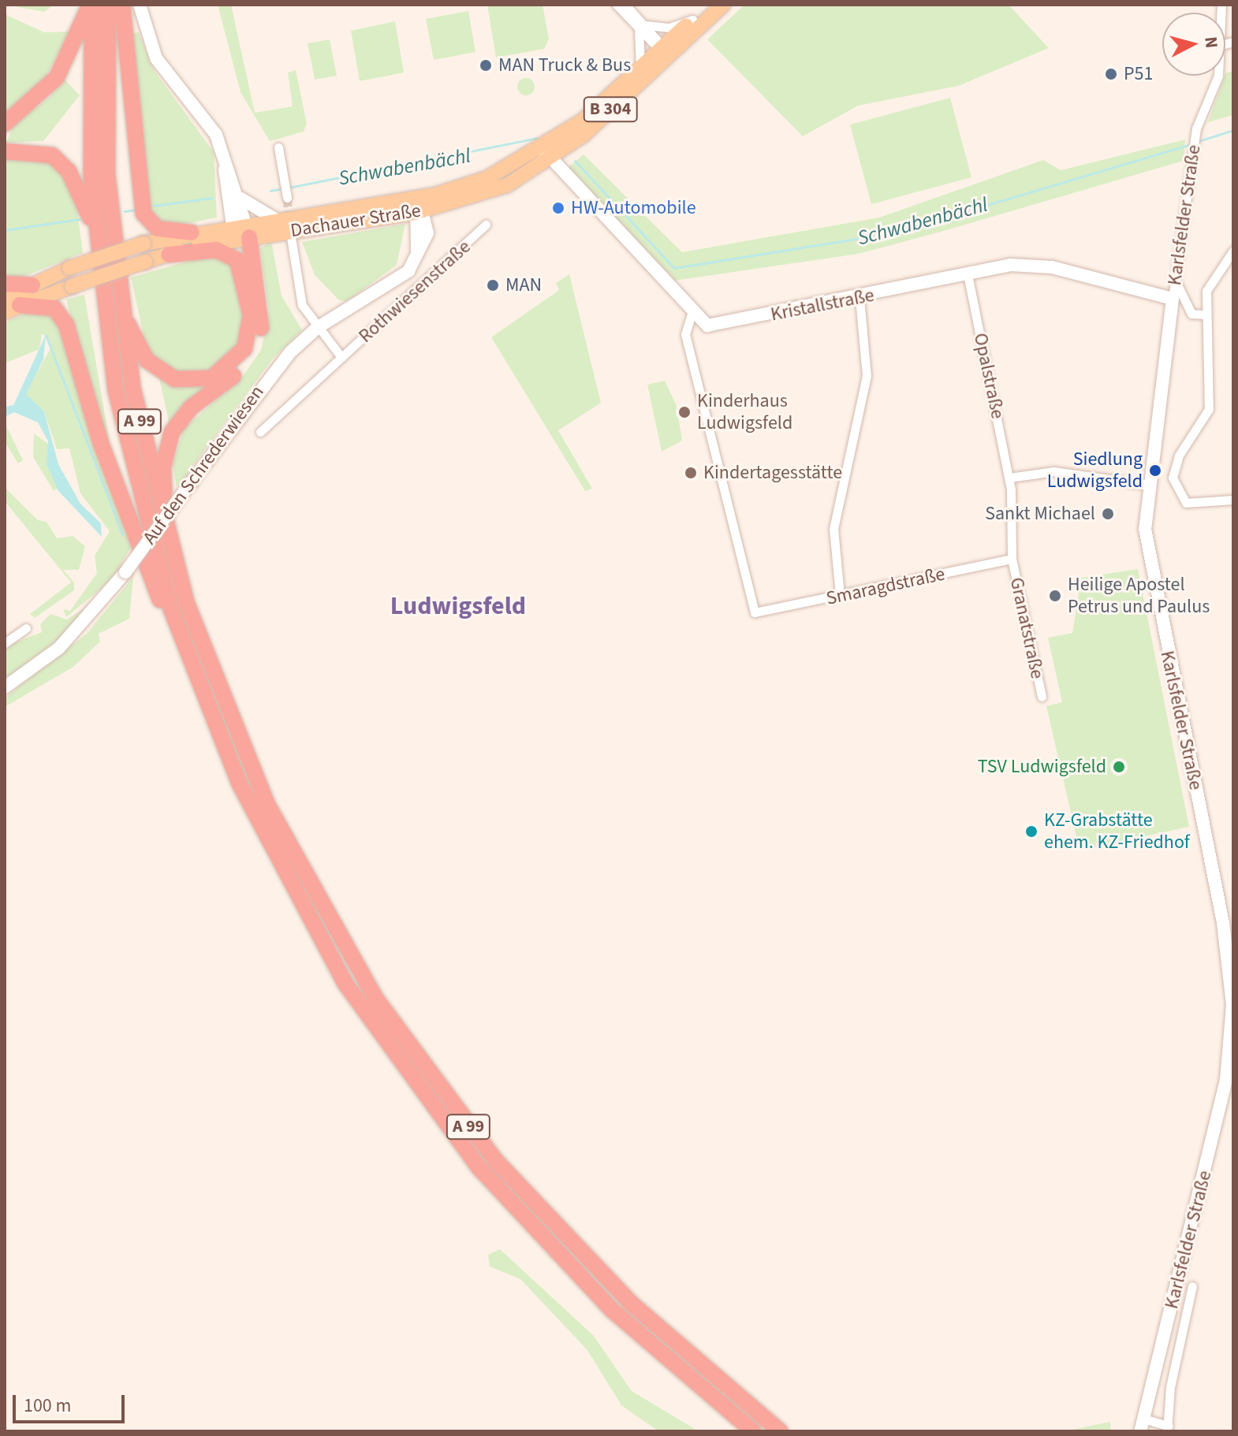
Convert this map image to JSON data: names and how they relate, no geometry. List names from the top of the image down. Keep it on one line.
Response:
{"streets":{"highway":["A 99"],"main road":["B 304","Dachauer Straße"],"street":["Karlsfelder Straße","Rothwiesenstraße","Kristallstraße","Opalstraße","Auf den Schrederwiesen","Smaragdstraße","Granatstraße"]},"crossings":[["Karlsfelder Straße","Kristallstraße"],["Dachauer Straße","Kristallstraße"],["Dachauer Straße","Auf den Schrederwiesen"],["Rothwiesenstraße","Auf den Schrederwiesen"],["Kristallstraße","Opalstraße"],["Kristallstraße","Smaragdstraße"],["Opalstraße","Smaragdstraße"],["Opalstraße","Granatstraße"],["Smaragdstraße","Granatstraße"]],"districts":["Ludwigsfeld"],"water":["Schwabenbächl"],"places":["MAN Truck & Bus","P51","HW-Automobile","MAN","Kinderhaus Ludwigsfeld","Siedlung Ludwigsfeld","Kindertagesstätte","Sankt Michael","Heilige Apostel Petrus und Paulus","TSV Ludwigsfeld","KZ-Grabstätte ehem. KZ-Friedhof"],"scale_bar":"100 m","north":"right"}
